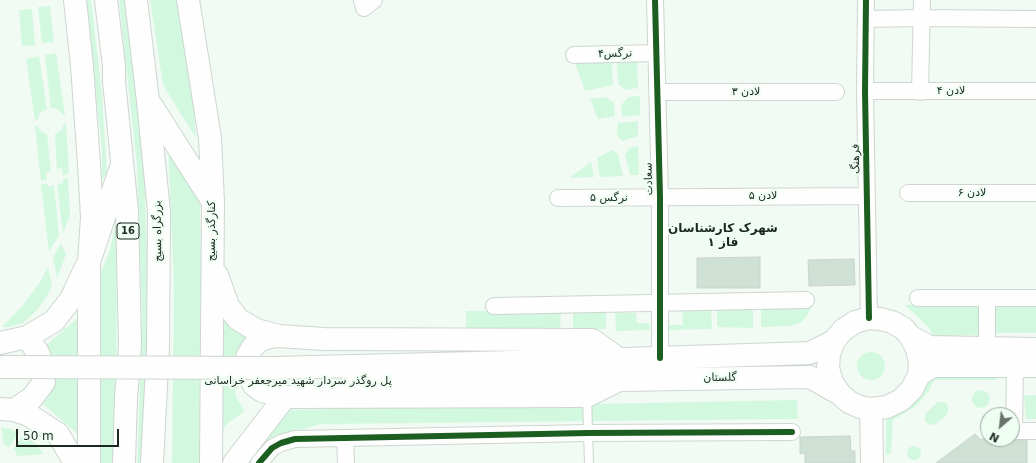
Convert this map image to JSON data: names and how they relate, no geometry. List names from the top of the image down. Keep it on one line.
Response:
{"streets":{"main road":["16","بزرگراه بسیج","کنارگذر بسیج","گلستان","پل روگذر سردار شهید میرجعفر خراسانی"],"street":["نرگس۴","لادن ۴","لادن ۳","فرهنگ","سعادت","لادن ۶","لادن ۵","نرگس ۵"]},"crossings":[["نرگس۴","سعادت"],["لادن ۴","فرهنگ"],["لادن ۳","سعادت"],["فرهنگ","لادن ۵"],["فرهنگ","گلستان"],["سعادت","لادن ۵"],["سعادت","نرگس ۵"],["سعادت","گلستان"],["لادن ۵","نرگس ۵"],["گلستان","پل روگذر سردار شهید میرجعفر خراسانی"]],"districts":["شهرک کارشناسان فاز ۱"],"scale_bar":"50 m","north":"bottom left"}
